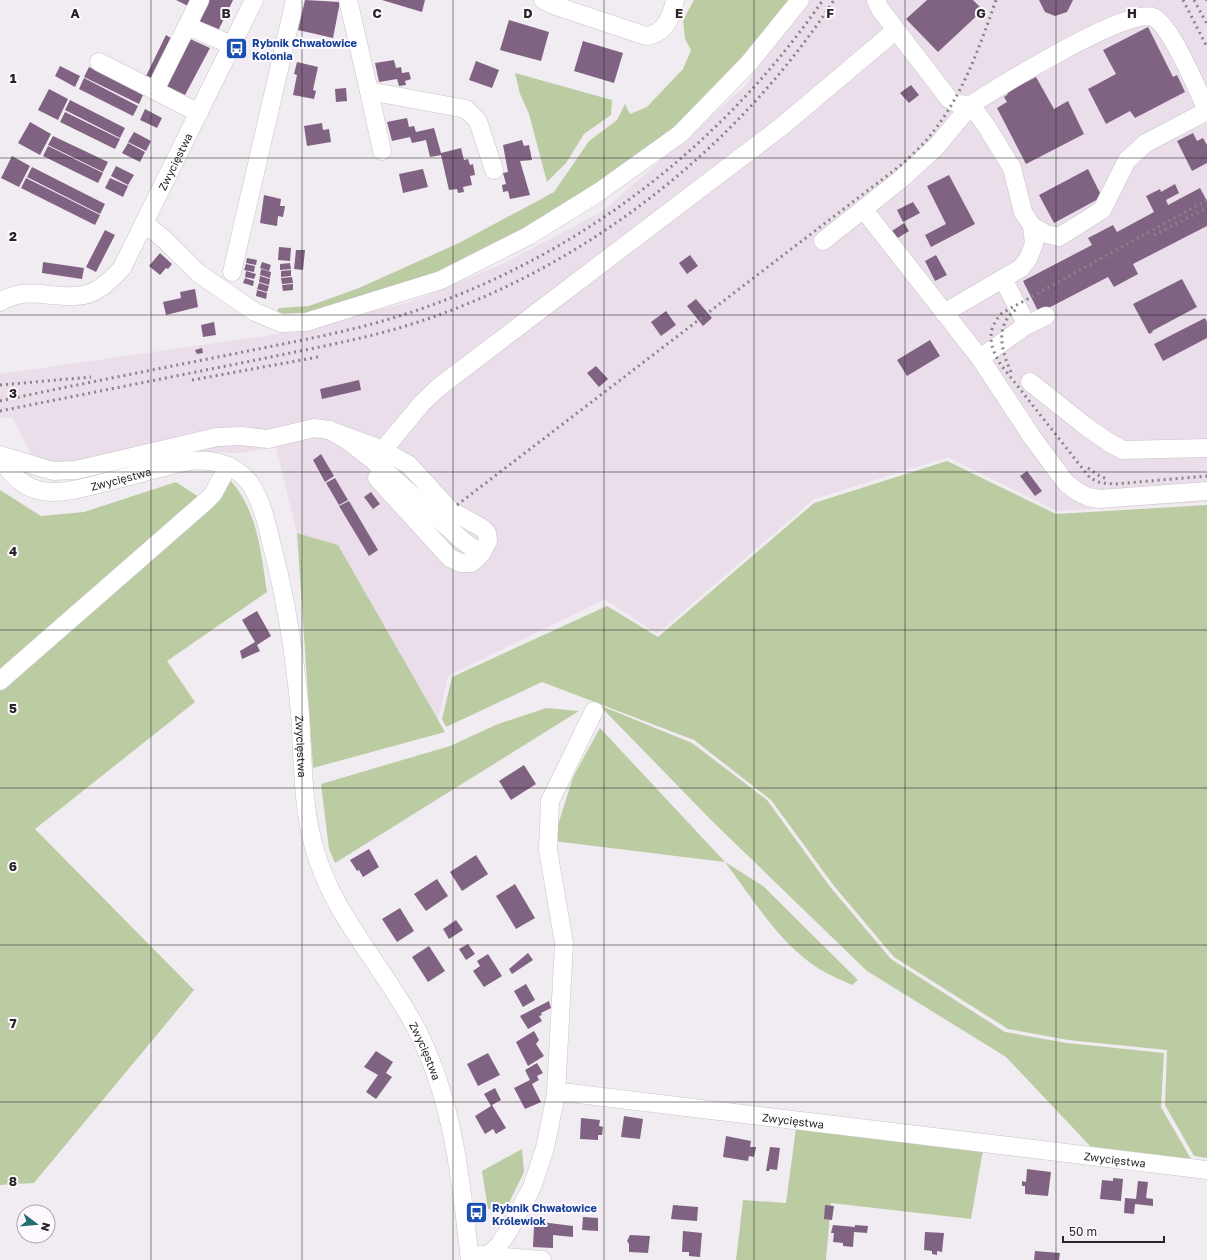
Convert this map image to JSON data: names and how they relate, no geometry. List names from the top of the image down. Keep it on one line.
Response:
{"streets":{"street":["Zwycięstwa"]},"places":{"bus stop":["Rybnik Chwałowice Kolonia","Rybnik Chwałowice Królewiok"]},"scale_bar":"50 m","north":"right","grid":{"columns":["A","B","C","D","E","F","G","H"],"rows":["1","2","3","4","5","6","7","8"]}}
